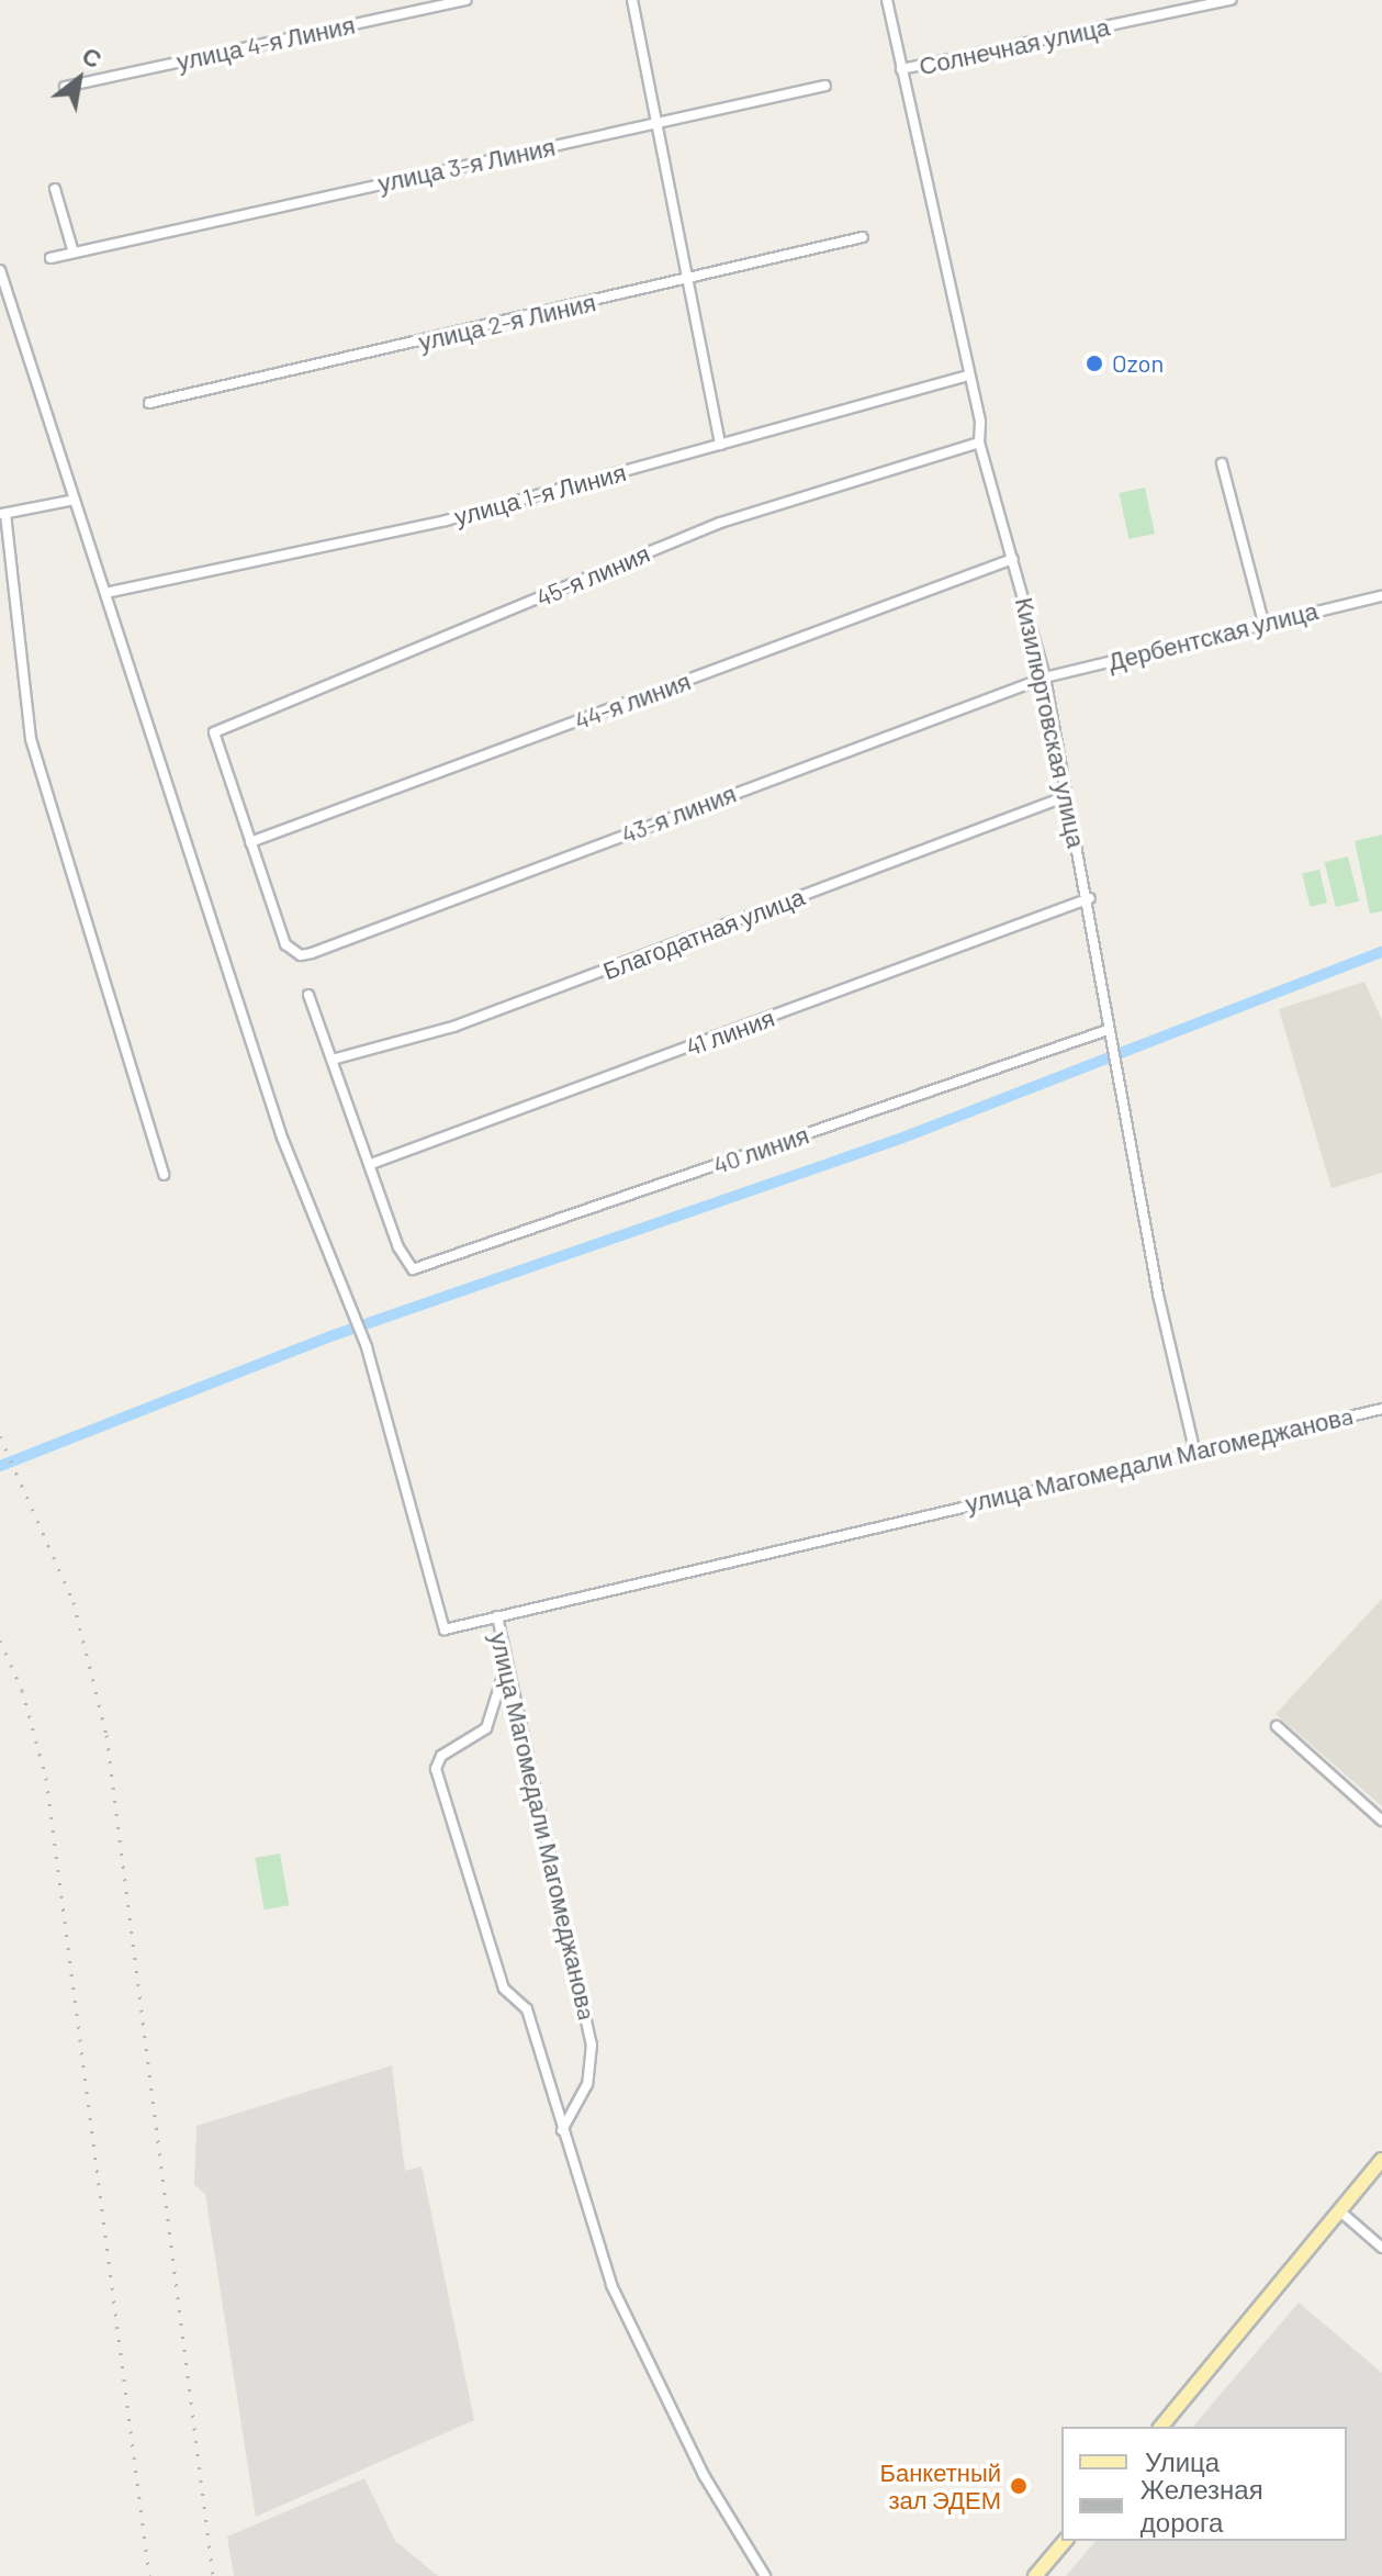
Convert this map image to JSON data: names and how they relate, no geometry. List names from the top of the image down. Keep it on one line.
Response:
{"streets":{"street":["улица 4-я Линия","Солнечная улица","улица 3-я Линия","улица 2-я Линия","улица 1-я Линия","45-я линия","Дербентская улица","44-я линия","Кизилюртовская улица","43-я линия","Благодатная улица","41 линия","40 линия","улица Магомедали Магомеджановa"]},"crossings":[["Солнечная улица","Кизилюртовская улица"],["улица 1-я Линия","Кизилюртовская улица"],["45-я линия","44-я линия"],["45-я линия","Кизилюртовская улица"],["45-я линия","43-я линия"],["Дербентская улица","Кизилюртовская улица"],["Дербентская улица","43-я линия"],["44-я линия","Кизилюртовская улица"],["44-я линия","43-я линия"],["Кизилюртовская улица","43-я линия"],["Кизилюртовская улица","Благодатная улица"],["Кизилюртовская улица","41 линия"],["Кизилюртовская улица","40 линия"],["Кизилюртовская улица","улица Магомедали Магомеджановa"],["41 линия","40 линия"]],"places":["Ozon","Банкетный зал ЭДЕМ"],"legend":["Улица","Железная дорога"],"north":"top right"}
